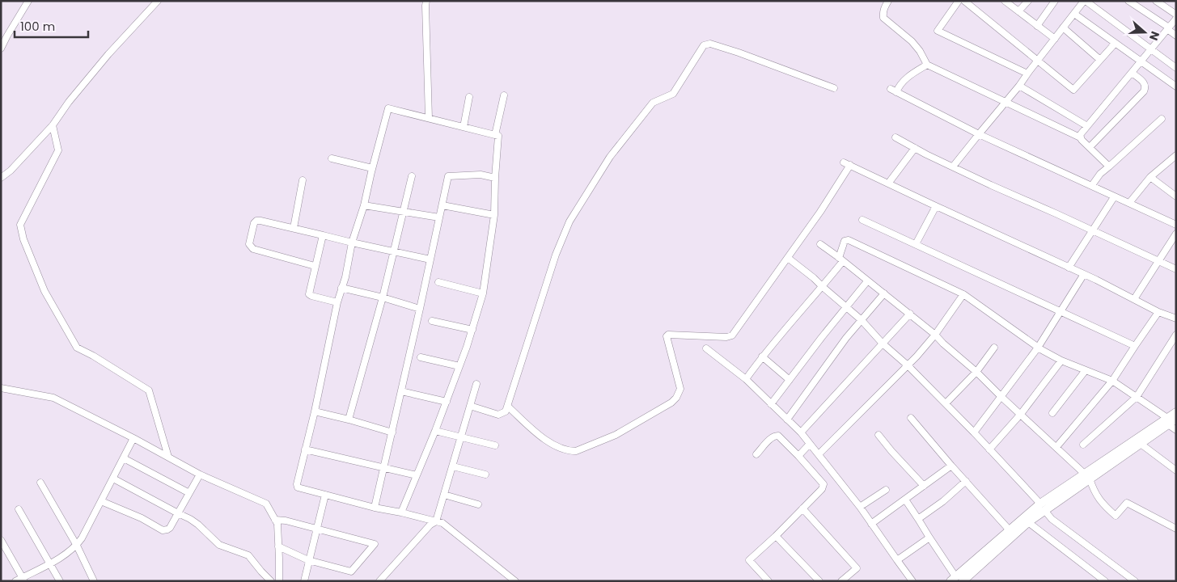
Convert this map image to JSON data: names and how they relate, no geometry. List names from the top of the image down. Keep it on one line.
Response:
{"scale_bar":"100 m","north":"right"}
